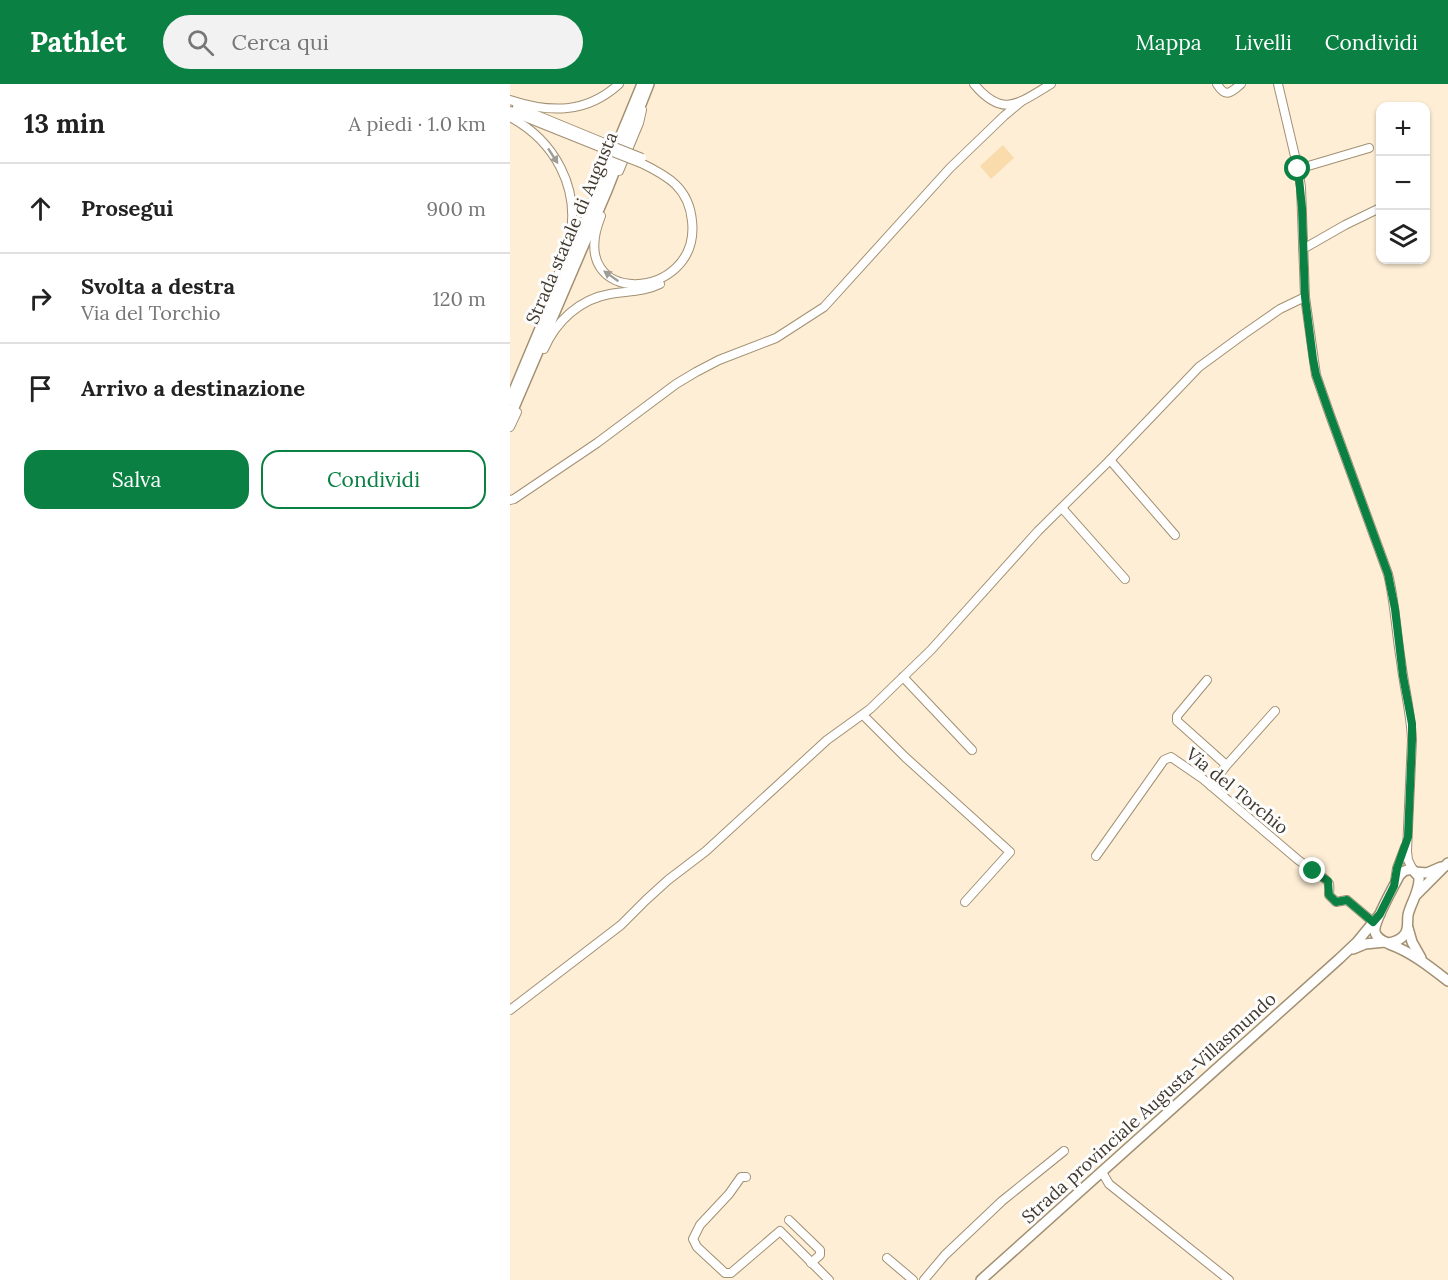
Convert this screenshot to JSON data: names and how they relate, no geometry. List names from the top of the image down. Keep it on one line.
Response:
{"streets":{"main road":["Strada statale di Augusta","Strada provinciale Augusta-Villasmundo"],"street":["Via del Torchio"]},"page":{"header":"Pathlet","search":"Cerca qui","nav":["Mappa","Livelli","Condividi"],"heading":["13 min","A piedi · 1.0 km"],"map_buttons":["+","−"],"list":[["Prosegui","900 m"],["Svolta a destra","Via del Torchio","120 m"],"Arrivo a destinazione"],"buttons":["Salva","Condividi"]}}
